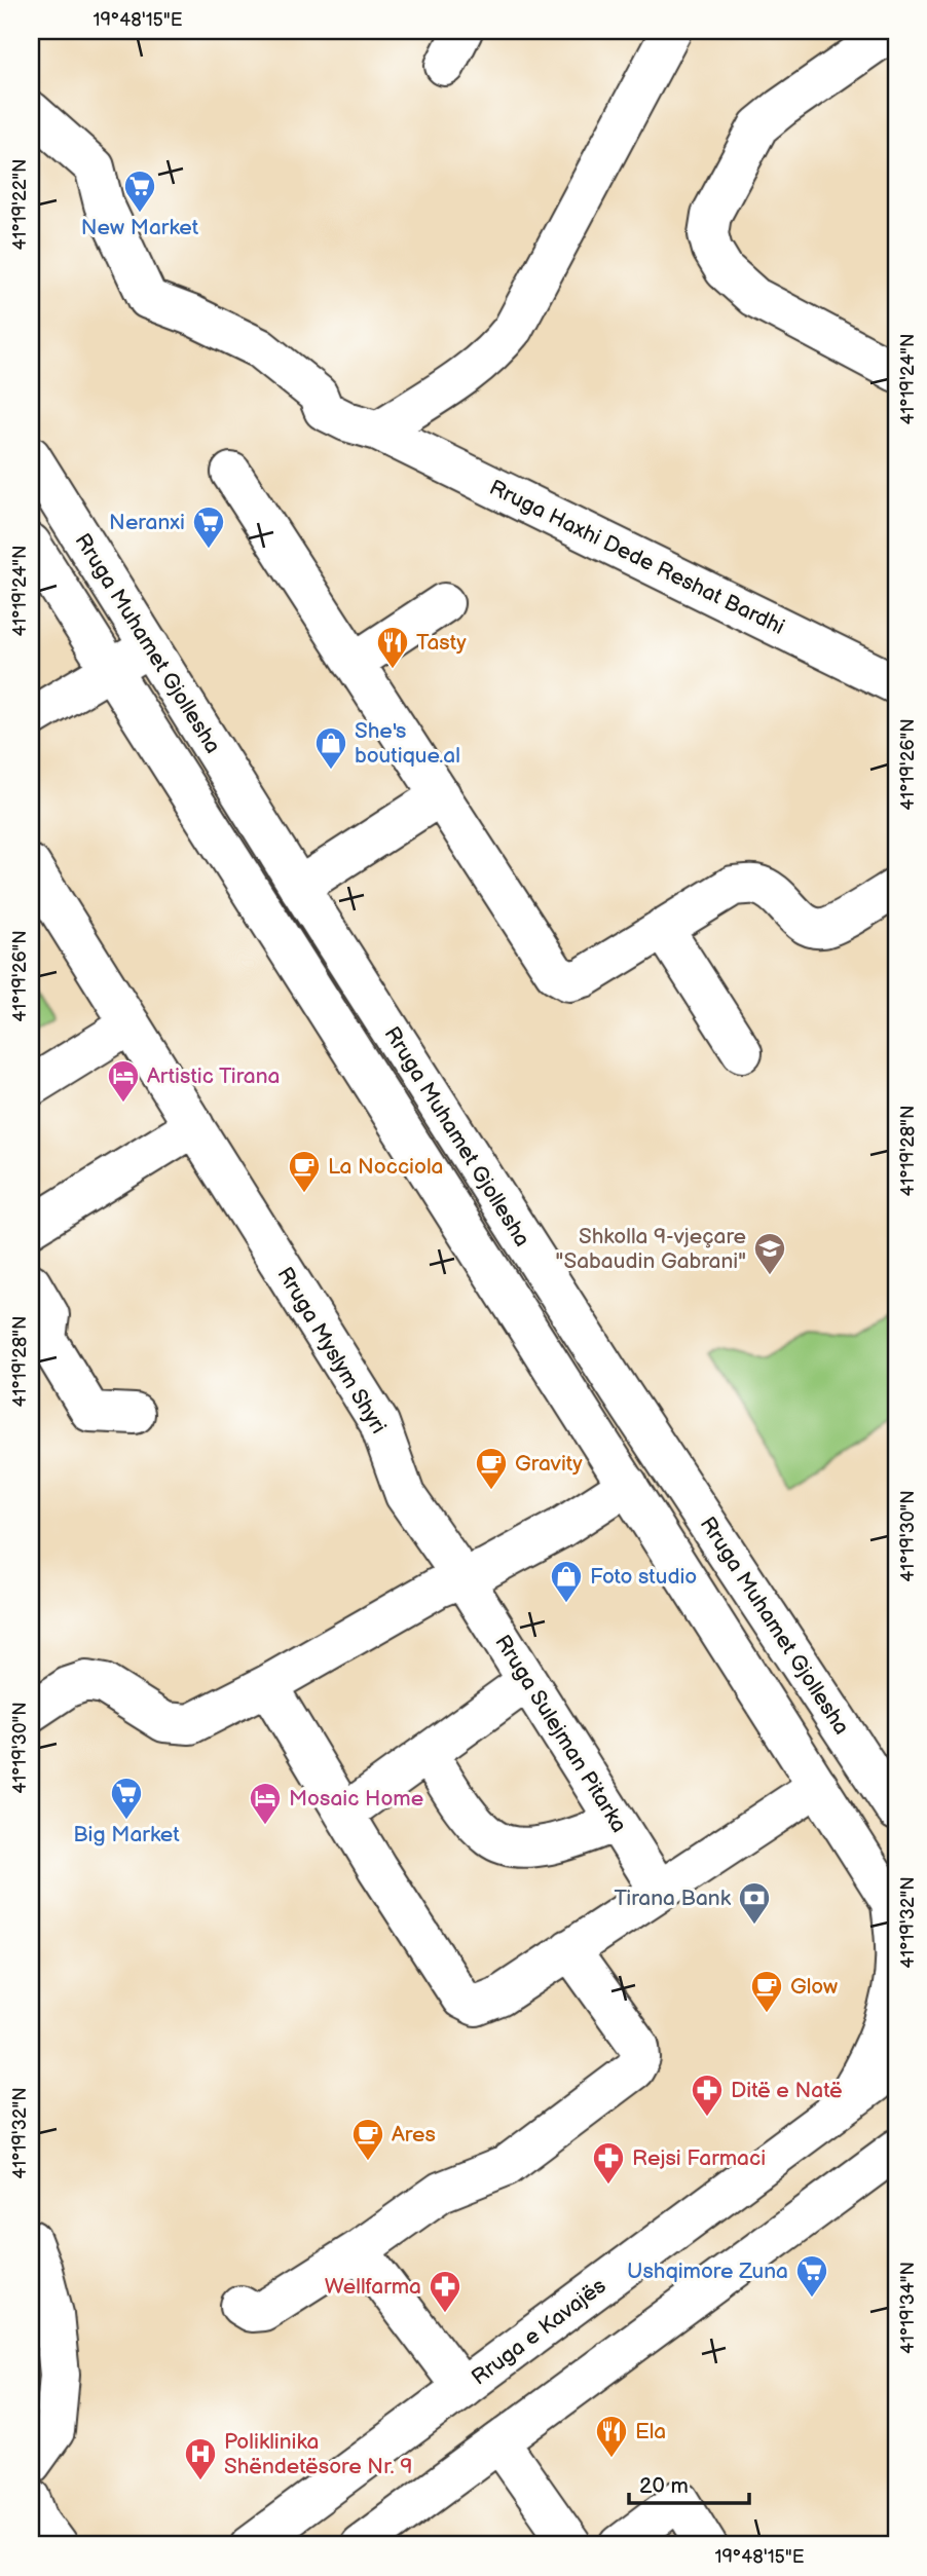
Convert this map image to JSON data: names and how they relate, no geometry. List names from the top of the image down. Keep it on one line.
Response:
{"streets":{"street":["Rruga Haxhi Dede Reshat Bardhi","Rruga Muhamet Gjollesha","Rruga Myslym Shyri","Rruga Sulejman Pitarka","Rruga e Kavajës"]},"crossings":[["Rruga Myslym Shyri","Rruga Sulejman Pitarka"]],"places":{"supermarket":["New Market","Neranxi","Big Market","Ushqimore Zuna"],"restaurant":["Tasty","Ela"],"shop":["She's boutique.al","Foto studio"],"hotel":["Artistic Tirana","Mosaic Home"],"cafe":["La Nocciola","Gravity","Glow","Ares"],"school or university":["Shkolla 9-vjeçare \"Sabaudin Gabrani\""],"bank":["Tirana Bank"],"pharmacy":["Ditë e Natë","Rejsi Farmaci","Wellfarma"],"hospital":["Poliklinika Shëndetësore Nr. 9"]},"scale_bar":"20 m","coordinates":["19°48'15\"E","41°19'22\"N","41°19'24\"N","41°19'26\"N","41°19'28\"N","41°19'30\"N","41°19'32\"N","41°19'34\"N"]}
